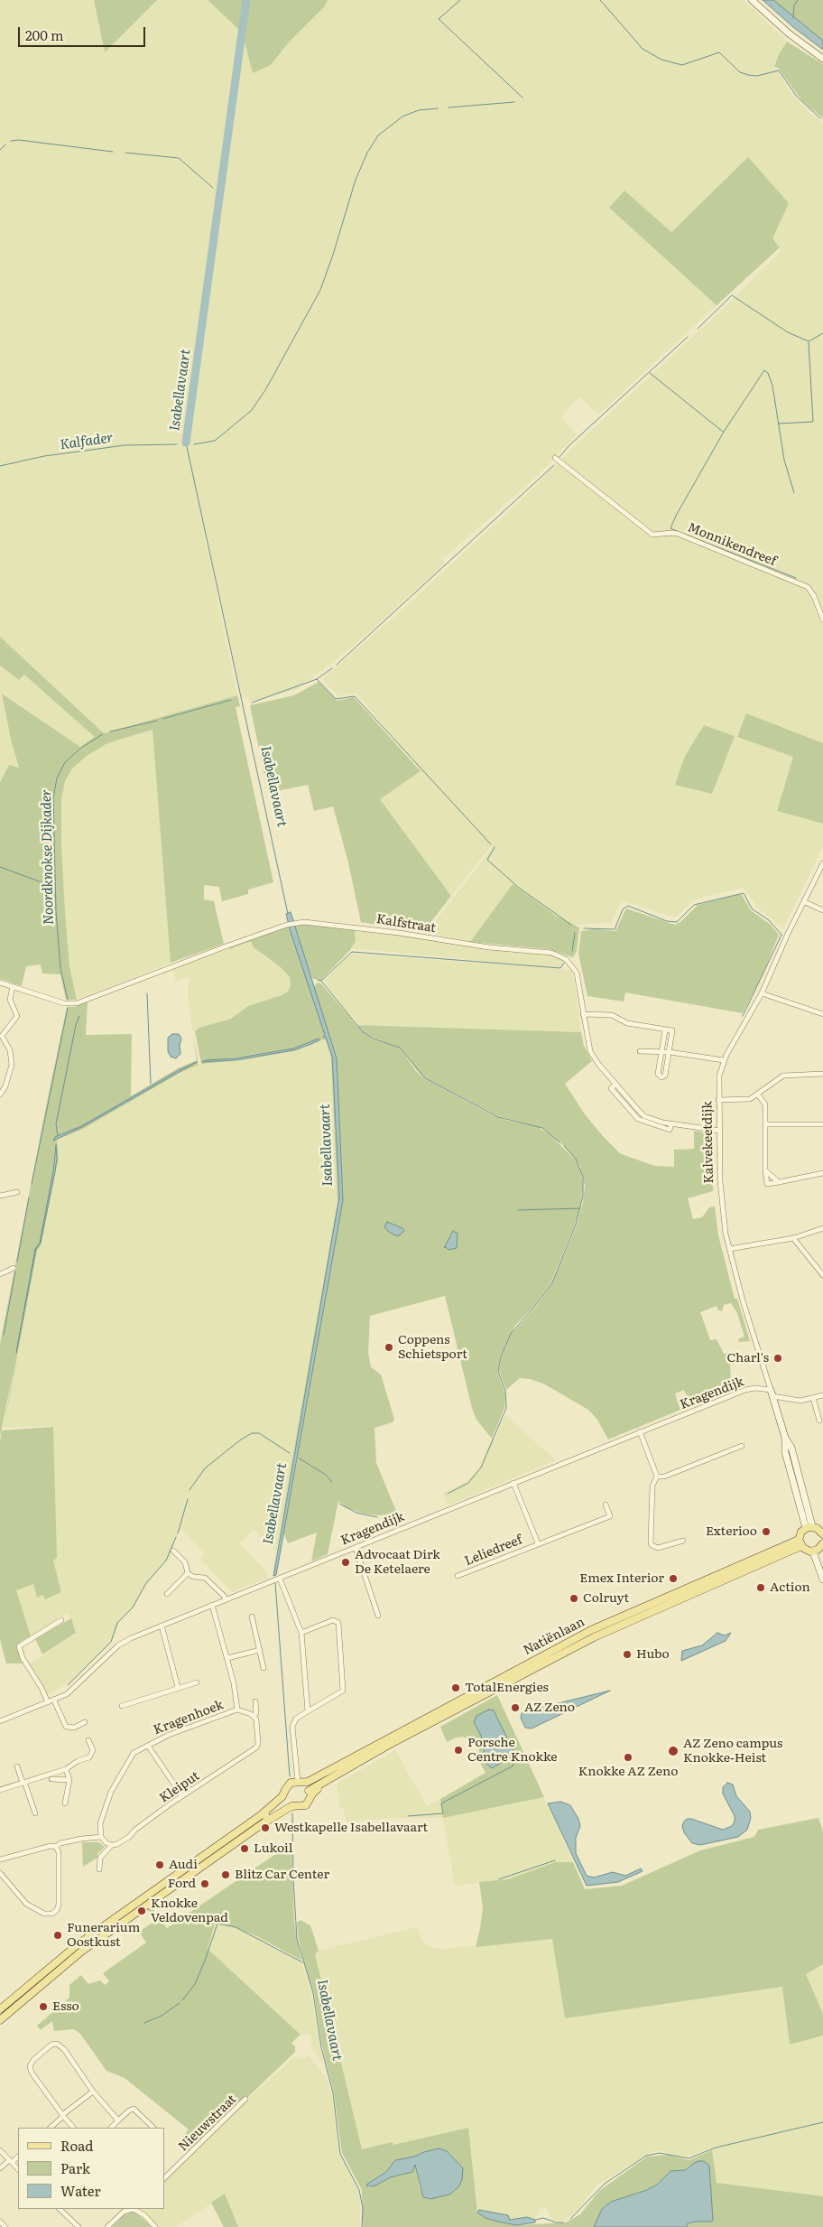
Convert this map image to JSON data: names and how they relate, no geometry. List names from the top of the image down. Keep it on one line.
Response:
{"streets":{"main road":["Natiënlaan"],"street":["Monnikendreef","Kalfstraat","Kalvekeetdijk","Kragendijk","Leliedreef","Kragenhoek","Kleiput","Nieuwstraat"]},"crossings":[["Kalfstraat","Kalvekeetdijk"],["Kalvekeetdijk","Kragendijk"],["Kragendijk","Leliedreef"],["Kragendijk","Kragenhoek"]],"water":["Isabellavaart","Kalfader","Noordknokse Dijkader"],"places":["Coppens Schietsport","Charl's","Exterioo","Advocaat Dirk De Ketelaere","Emex Interior","Action","Colruyt","Hubo","TotalEnergies","AZ Zeno","Porsche Centre Knokke","AZ Zeno campus Knokke-Heist","Knokke AZ Zeno","Westkapelle Isabellavaart","Lukoil","Audi","Blitz Car Center","Ford","Knokke Veldovenpad","Funerarium Oostkust","Esso"],"legend":["Road","Park","Water"],"scale_bar":"200 m"}
